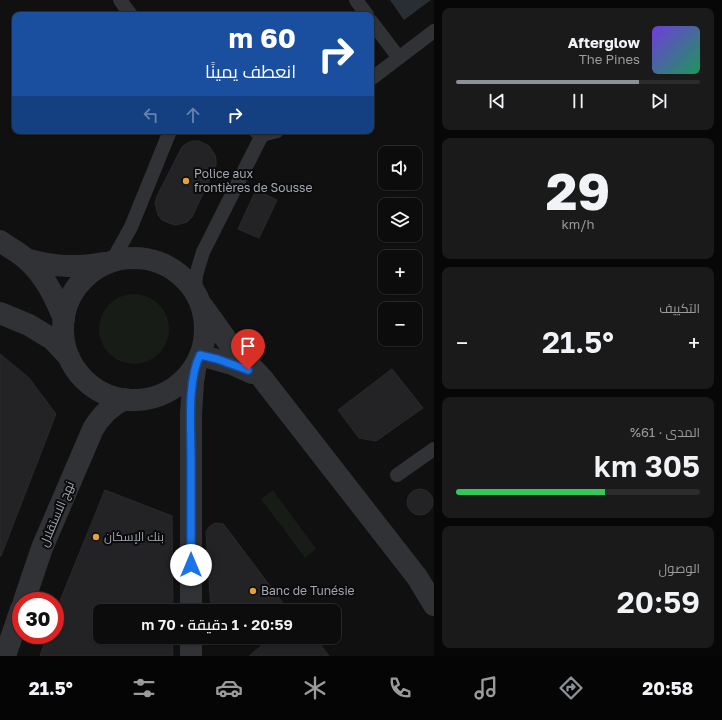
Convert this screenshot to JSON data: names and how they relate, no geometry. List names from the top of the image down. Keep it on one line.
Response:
{"streets":{"street":["نهج الاستقلال"]},"places":["Police aux frontières de Sousse","بنك الإسكان","Banc de Tunésie"],"page":{"turn":["60 m","انعطف يمينًا"],"song":["Afterglow","The Pines"],"tile":[["29","km/h"],"التكييف",["المدى · 61%","305 km"],["الوصول","20:59"]],"map_buttons":["+","−"],"heat":["−","21.5°","+"],"limit":"30","trip":"20:59 · 1 دقيقة · 70 m","tabs":["20:58","21.5°"]}}
